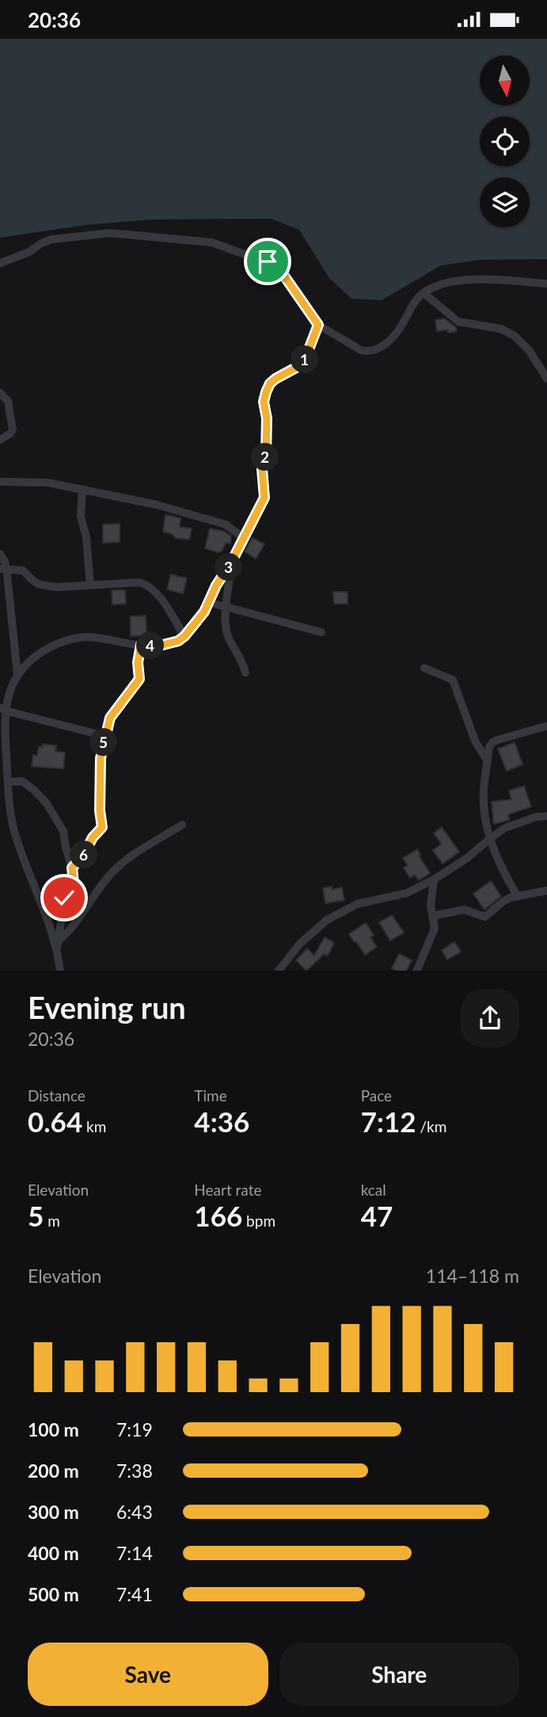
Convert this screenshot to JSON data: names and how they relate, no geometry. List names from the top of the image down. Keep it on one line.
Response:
{"north":"bottom","page":{"status":"20:36","pins":["1","2","3","4","5","6"],"heading":["Evening run","20:36"],"stats":[["Distance","0.64 km"],["Time","4:36"],["Pace","7:12 /km"],["Elevation","5 m"],["Heart rate","166 bpm"],["kcal","47"]],"chart":["Elevation","114–118 m"],"list":[{"name":"100 m","note":"7:19"},{"name":"200 m","note":"7:38"},{"name":"300 m","note":"6:43"},{"name":"400 m","note":"7:14"},{"name":"500 m","note":"7:41"}],"buttons":["Save","Share"]}}
